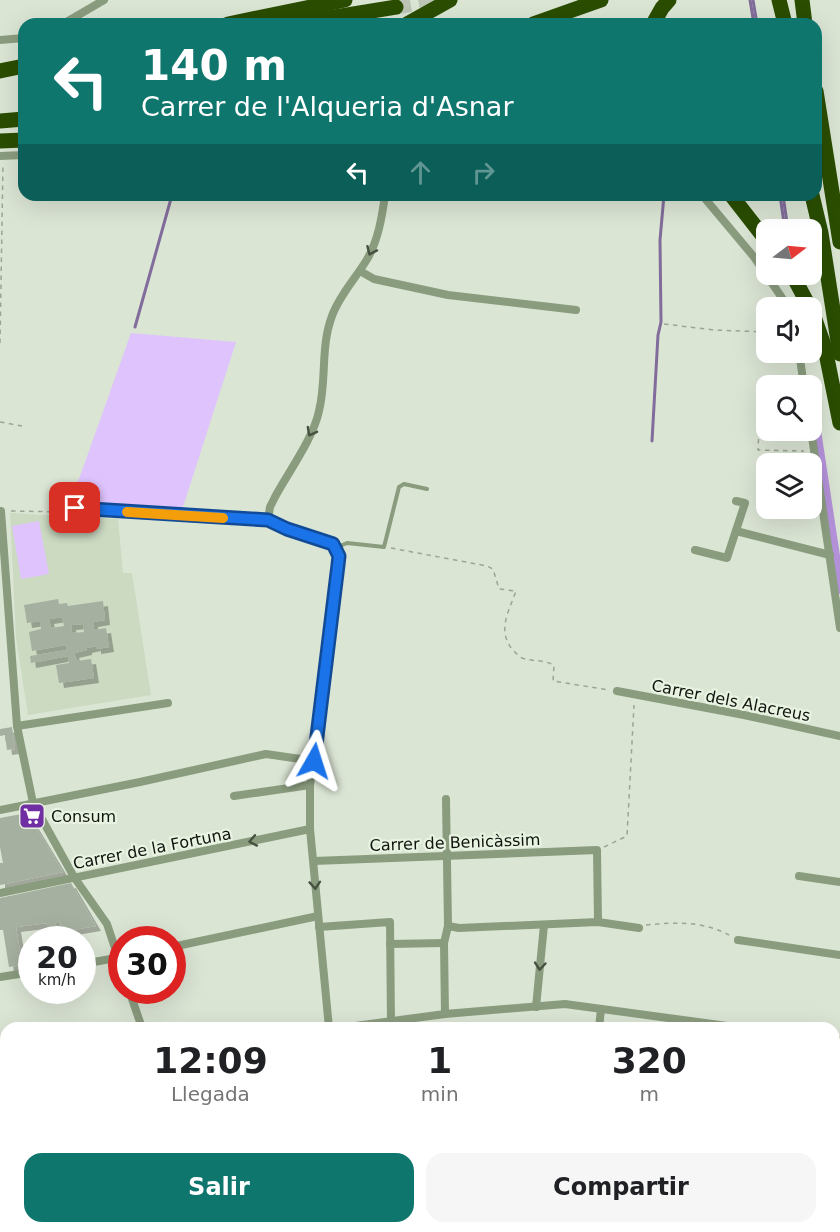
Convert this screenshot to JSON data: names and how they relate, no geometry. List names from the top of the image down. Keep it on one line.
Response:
{"streets":{"street":["Carrer dels Alacreus","Carrer de Benicàssim","Carrer de la Fortuna"]},"one_way":["Carrer de la Fortuna"],"places":{"supermarket":["Consum"]},"north":"right","page":{"turn":["140 m","Carrer de l'Alqueria d'Asnar"],"speed":"20 km/h","limit":"30","eta":["12:09","Llegada","1","min","320","m"],"buttons":["Salir","Compartir"]}}
